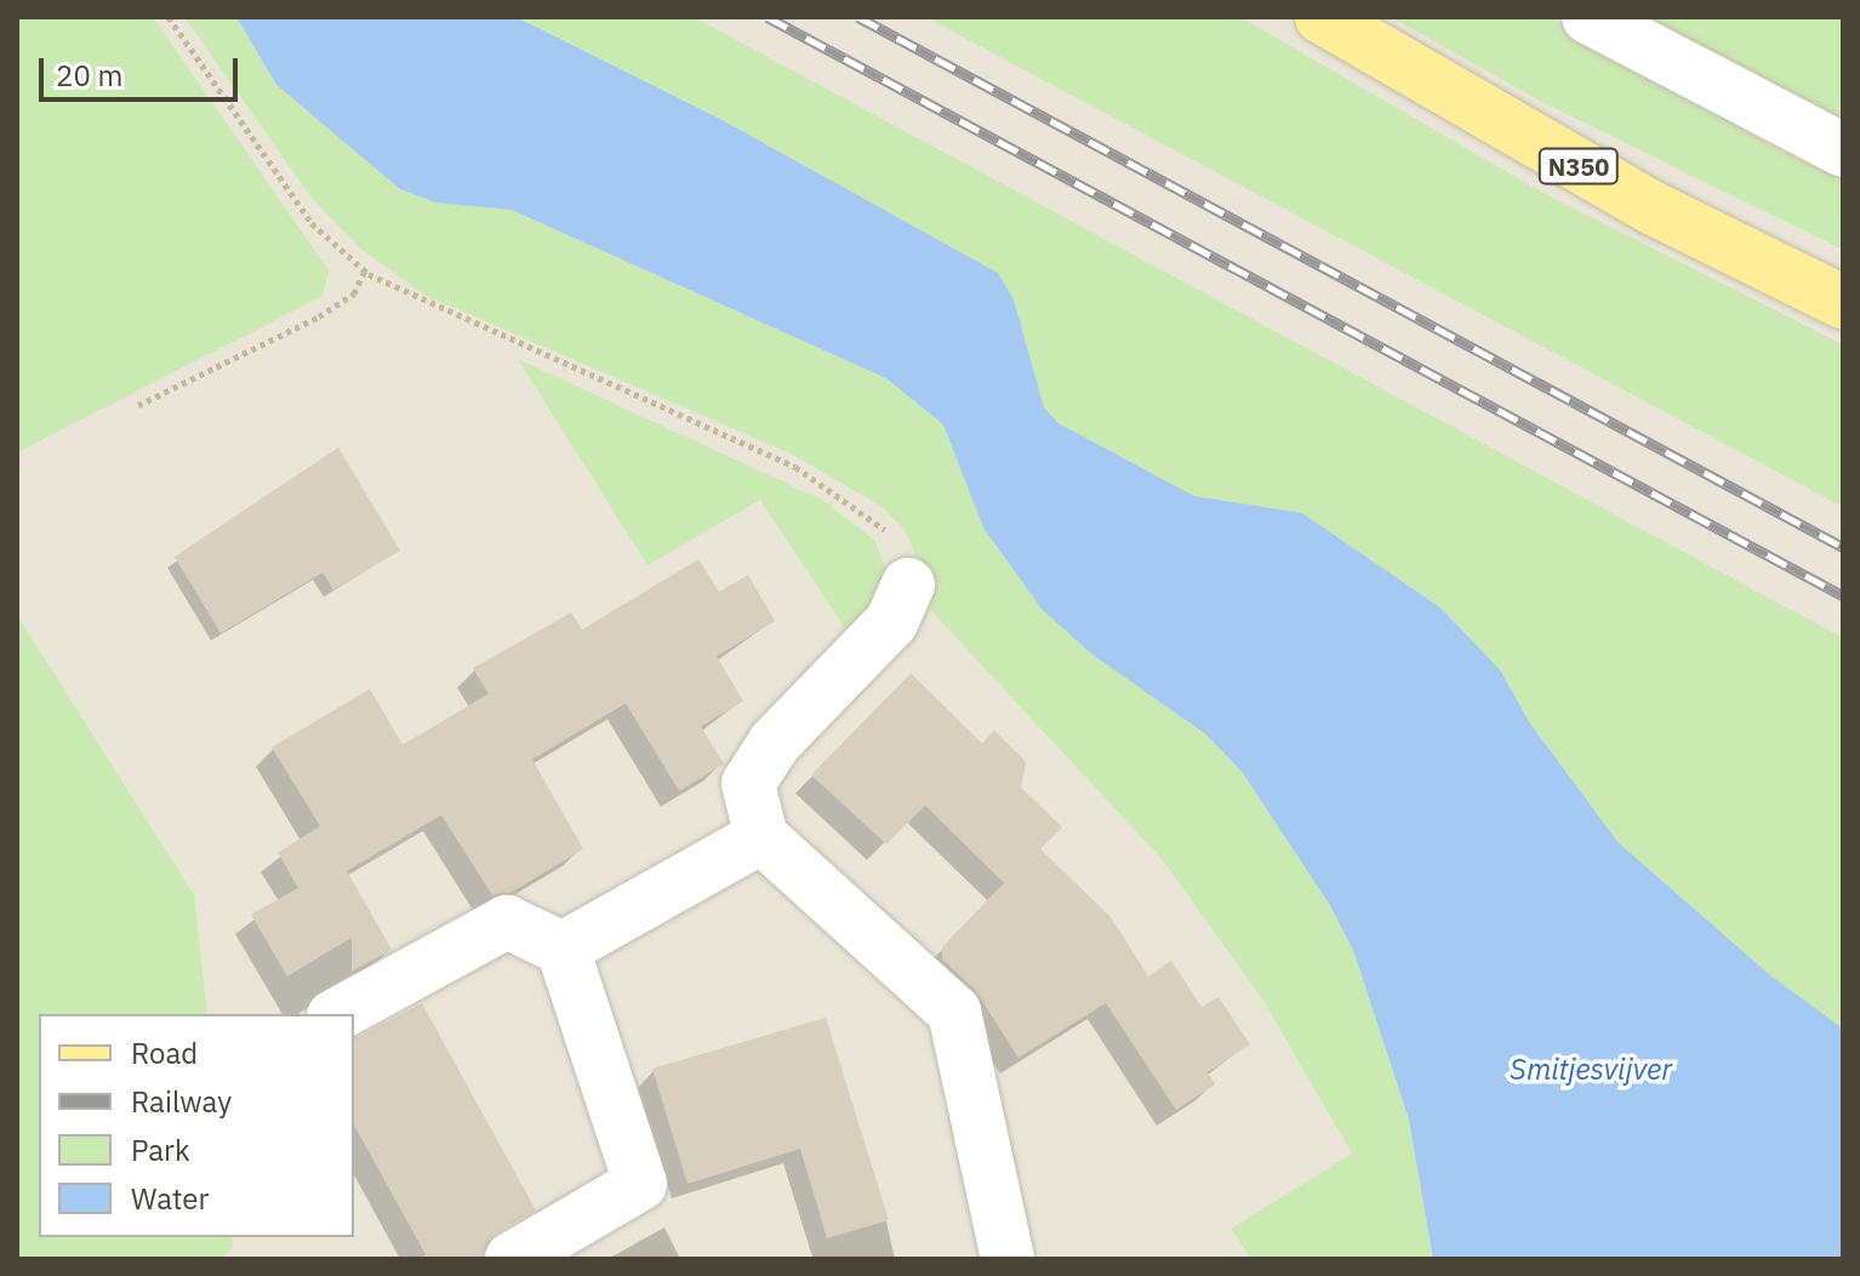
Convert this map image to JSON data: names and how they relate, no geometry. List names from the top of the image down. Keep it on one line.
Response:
{"streets":{"main road":["N350"]},"water":["Smitjesvijver"],"legend":["Road","Railway","Park","Water"],"scale_bar":"20 m"}
